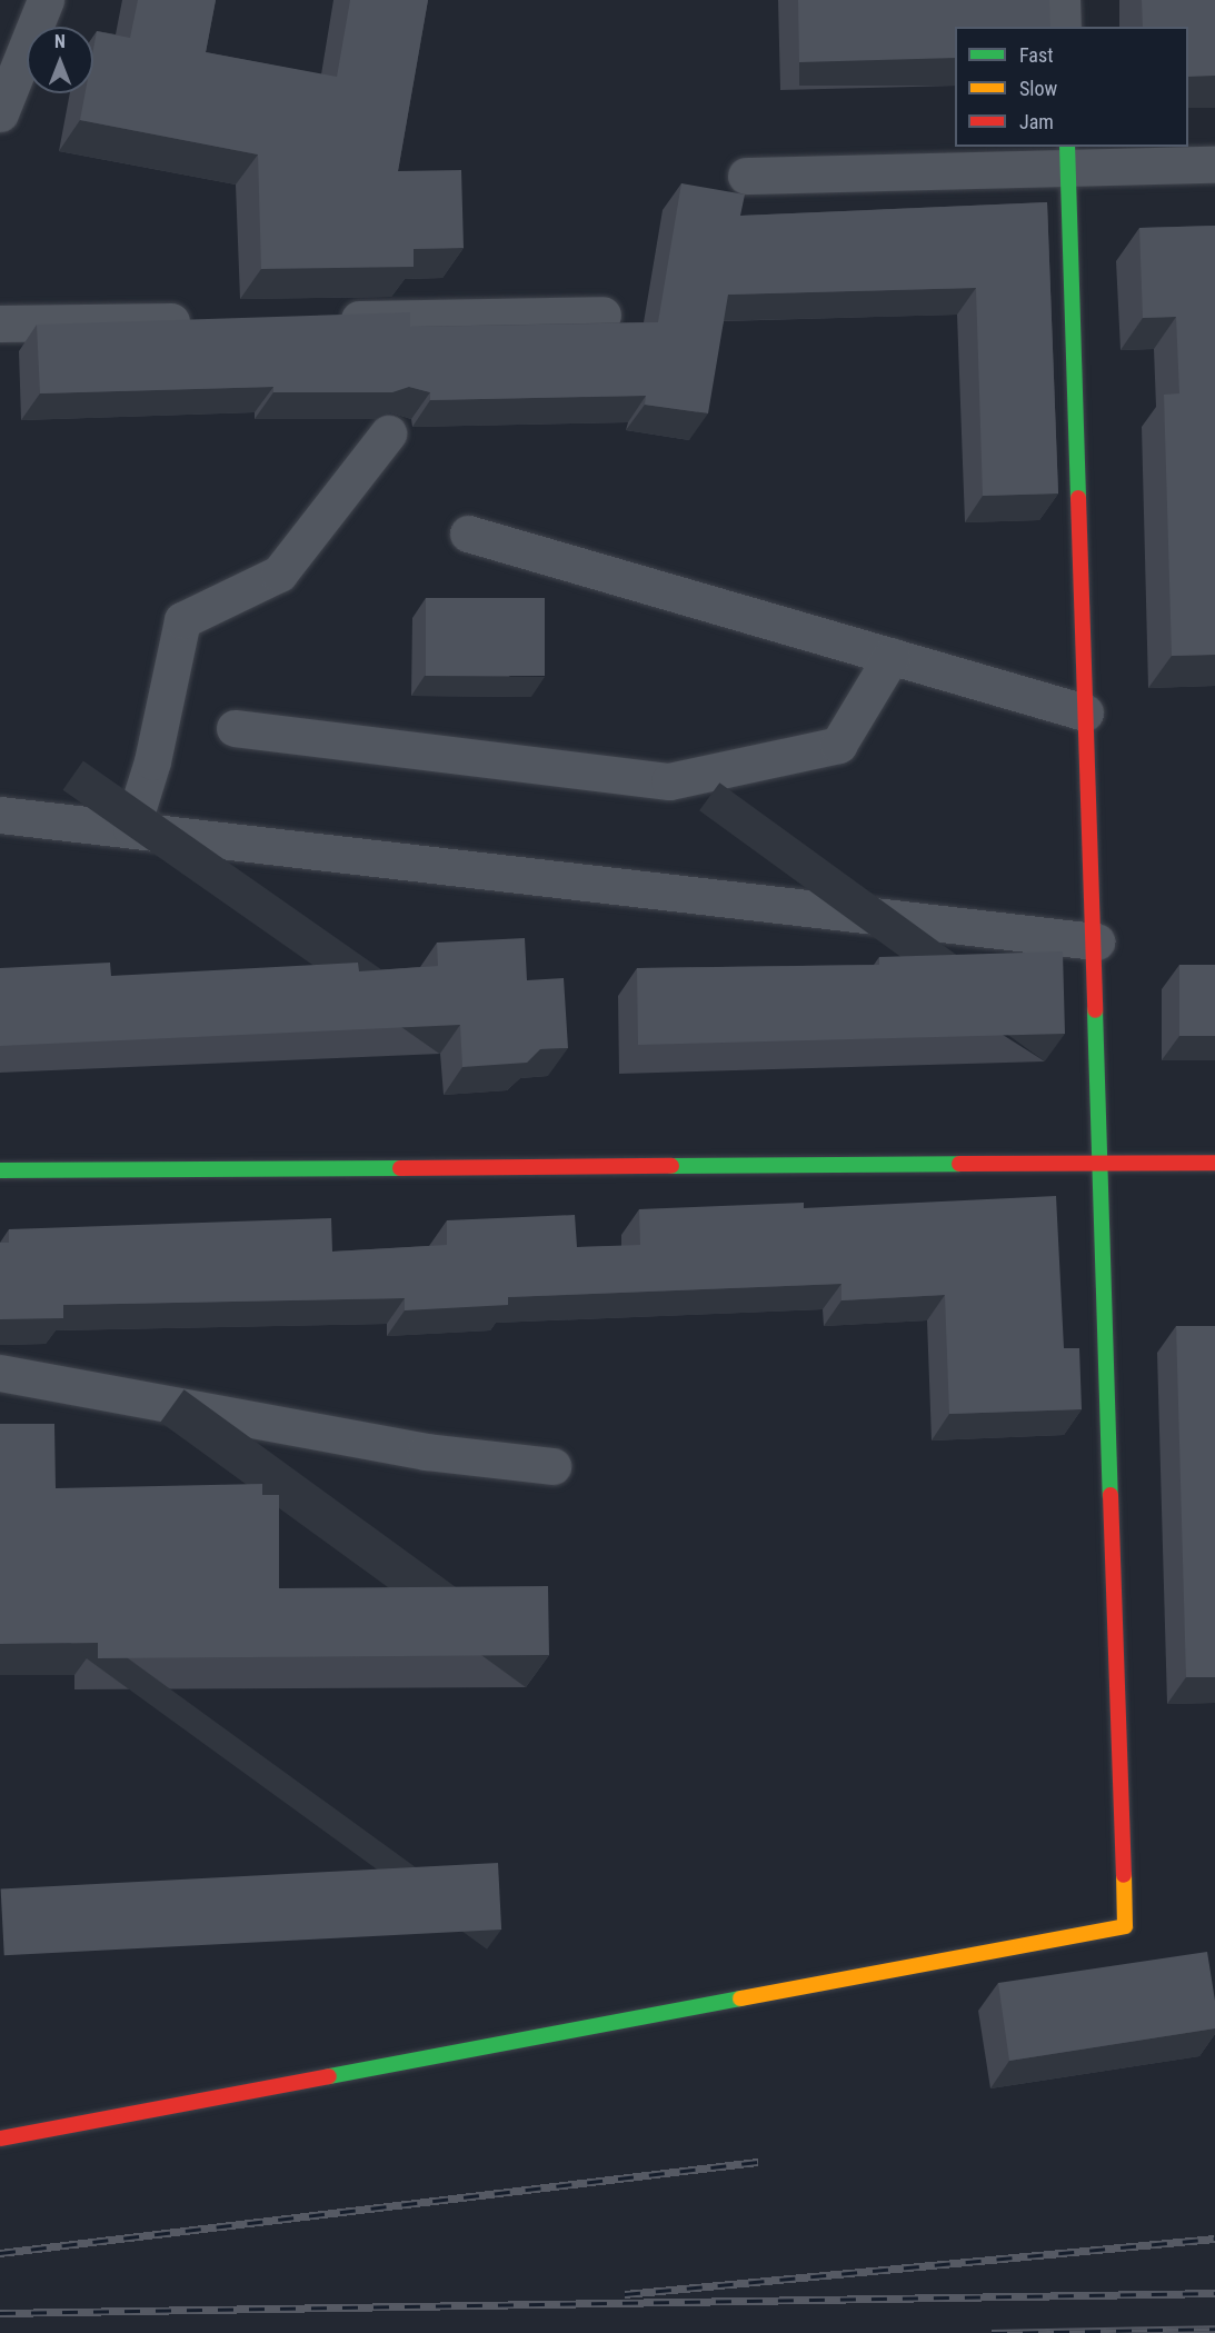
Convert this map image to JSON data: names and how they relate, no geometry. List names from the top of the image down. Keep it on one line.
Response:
{"legend":["Fast","Slow","Jam"],"north":"top"}
